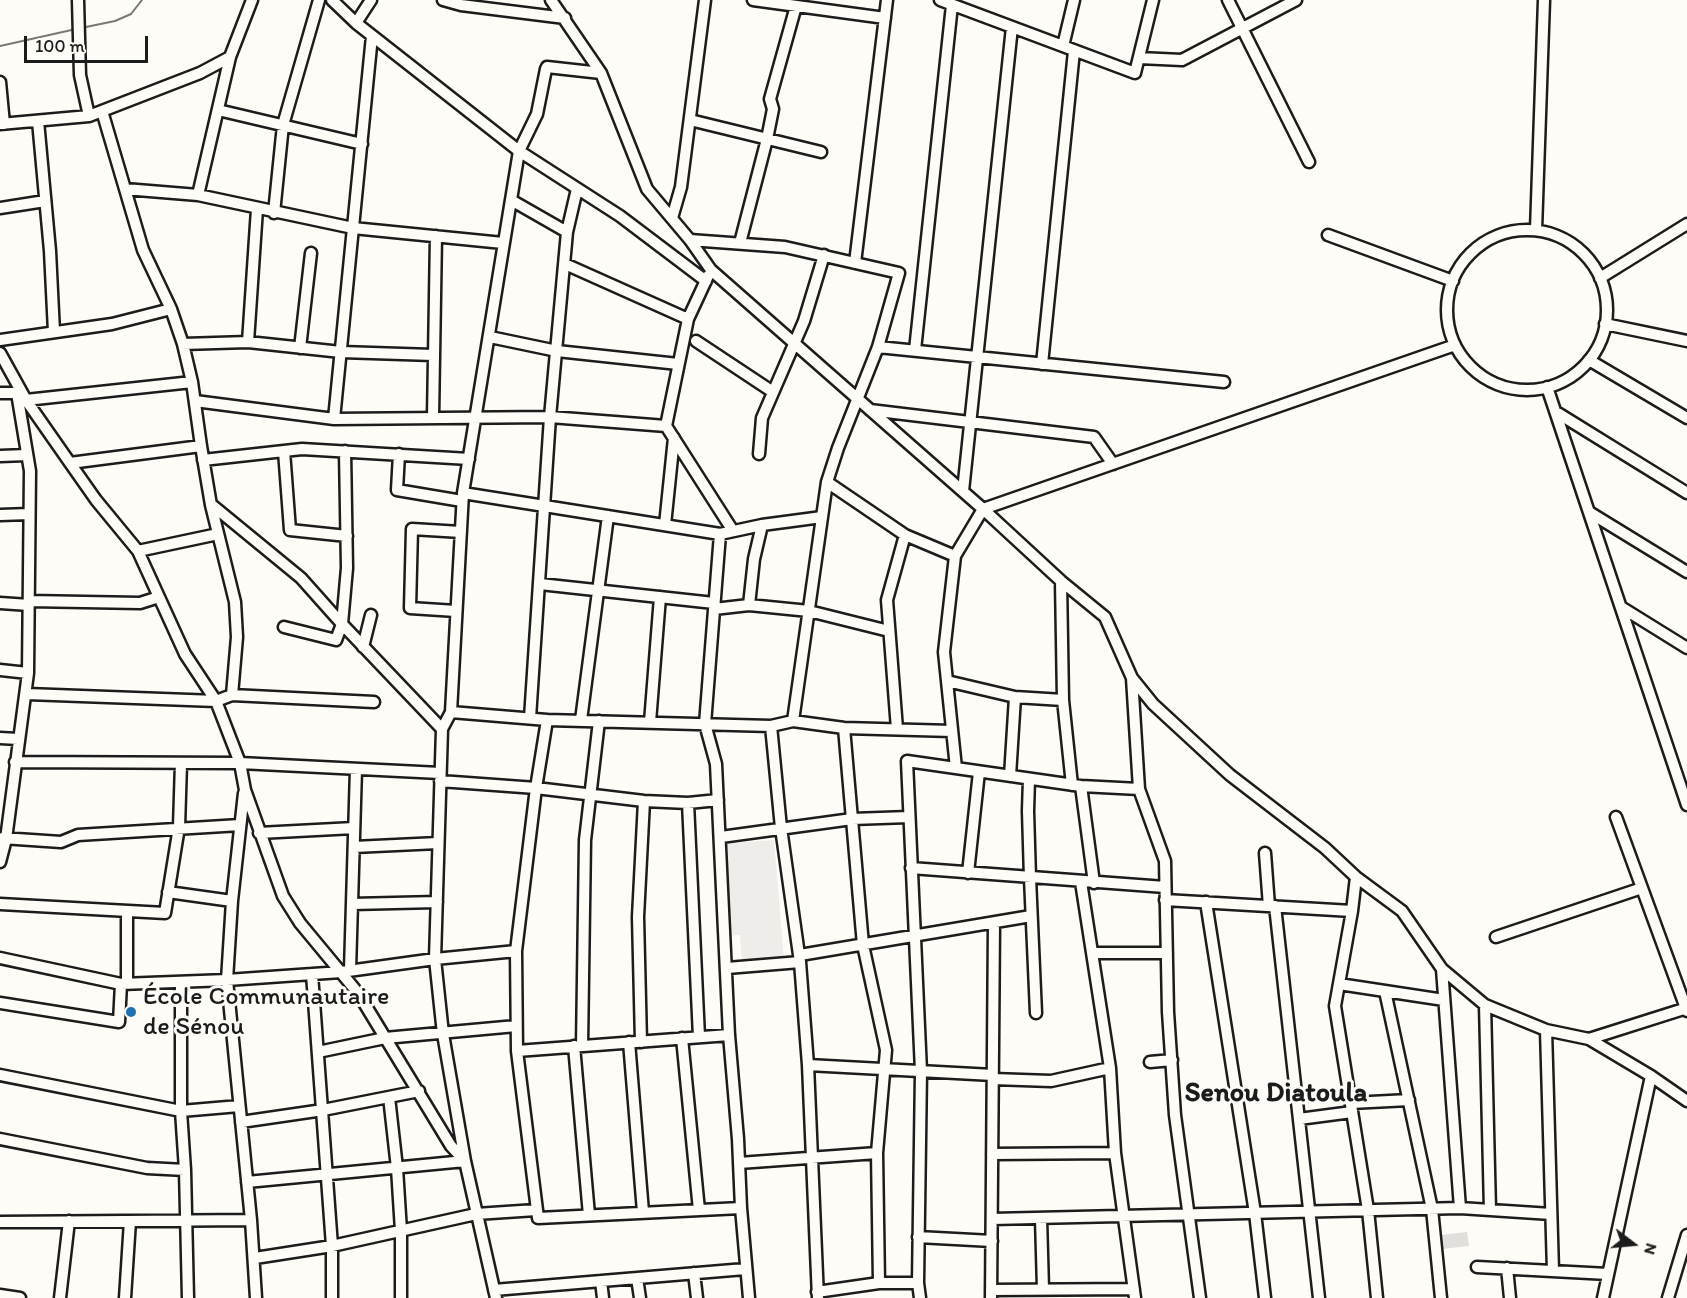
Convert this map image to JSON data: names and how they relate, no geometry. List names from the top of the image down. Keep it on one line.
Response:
{"districts":["Senou Diatoula"],"places":["École Communautaire de Sénou"],"scale_bar":"100 m","north":"right"}
